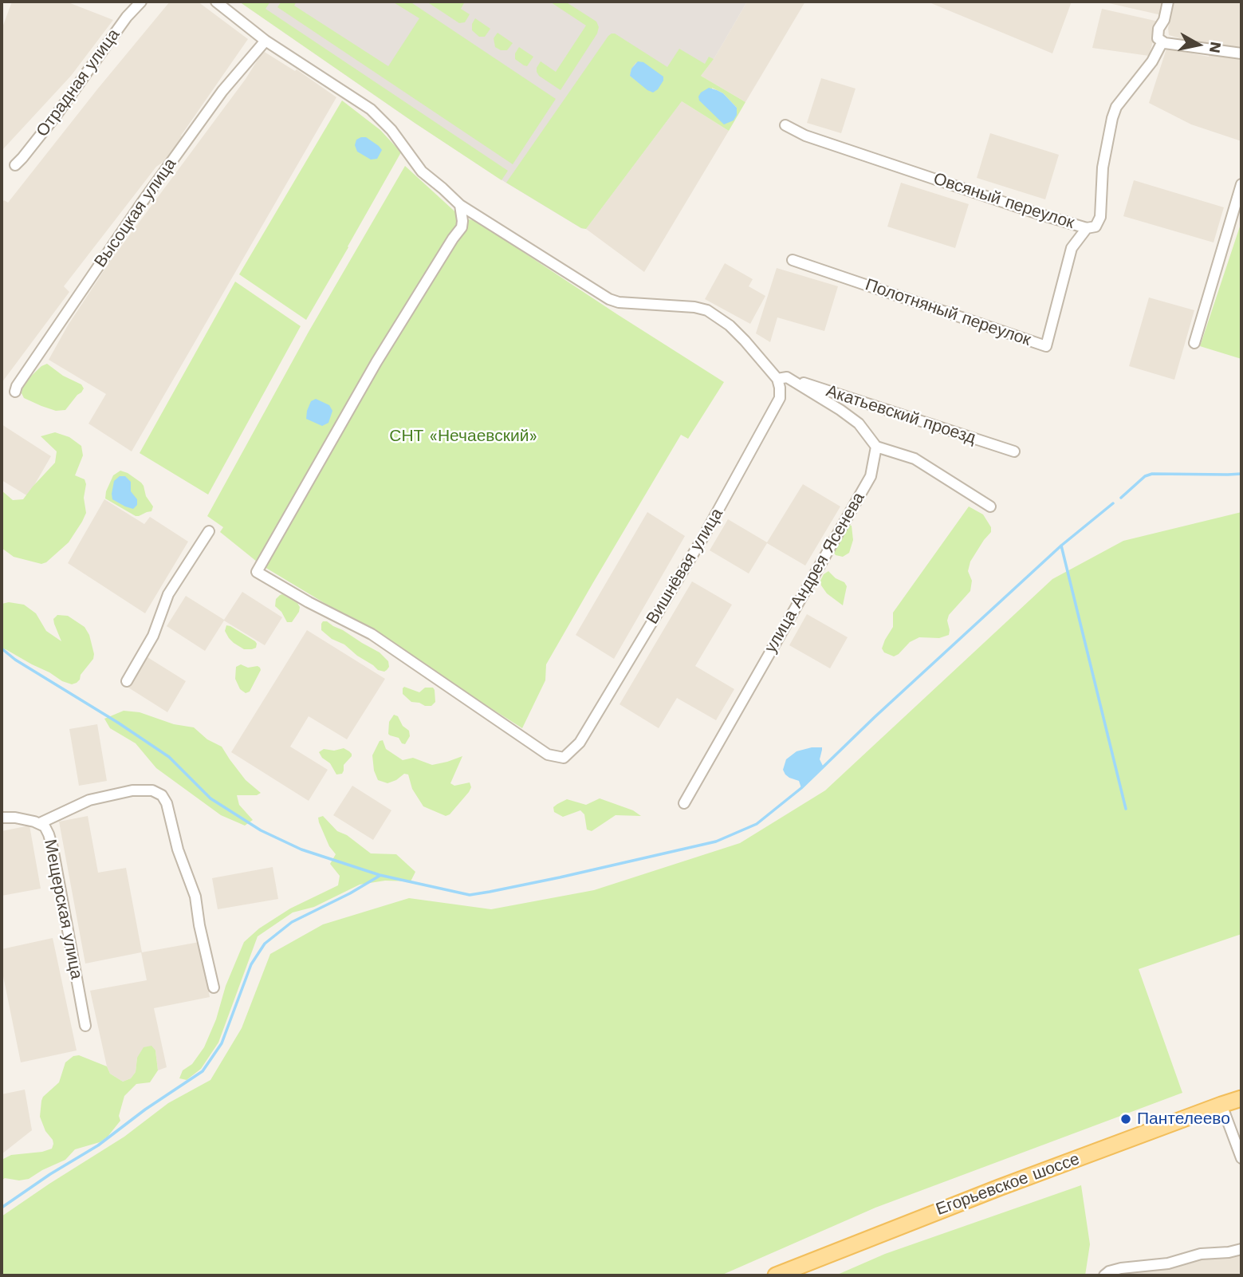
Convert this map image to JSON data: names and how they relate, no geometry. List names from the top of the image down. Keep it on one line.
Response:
{"streets":{"main road":["Егорьевское шоссе"],"street":["Отрадная улица","Овсяный переулок","Высоцкая улица","Полотняный переулок","Акатьевский проезд","Вишнёвая улица","улица Андрея Ясенева","Мещерская улица"]},"crossings":[["Овсяный переулок","Полотняный переулок"],["Акатьевский проезд","Вишнёвая улица"]],"parks":["СНТ «Нечаевский»"],"places":["Пантелеево"],"north":"right"}
